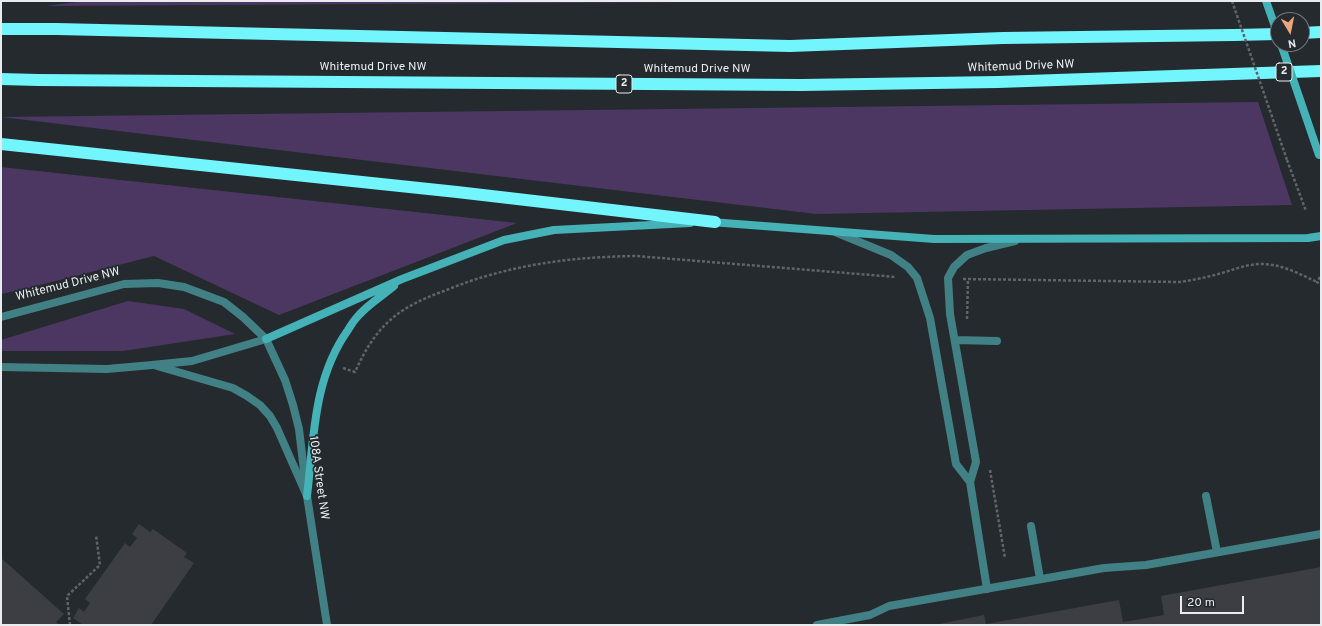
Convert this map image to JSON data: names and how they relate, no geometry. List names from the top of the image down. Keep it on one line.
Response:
{"streets":{"highway":["Whitemud Drive NW","2"],"street":["108A Street NW"]},"crossings":[["Whitemud Drive NW","108A Street NW"]],"scale_bar":"20 m","north":"bottom"}
